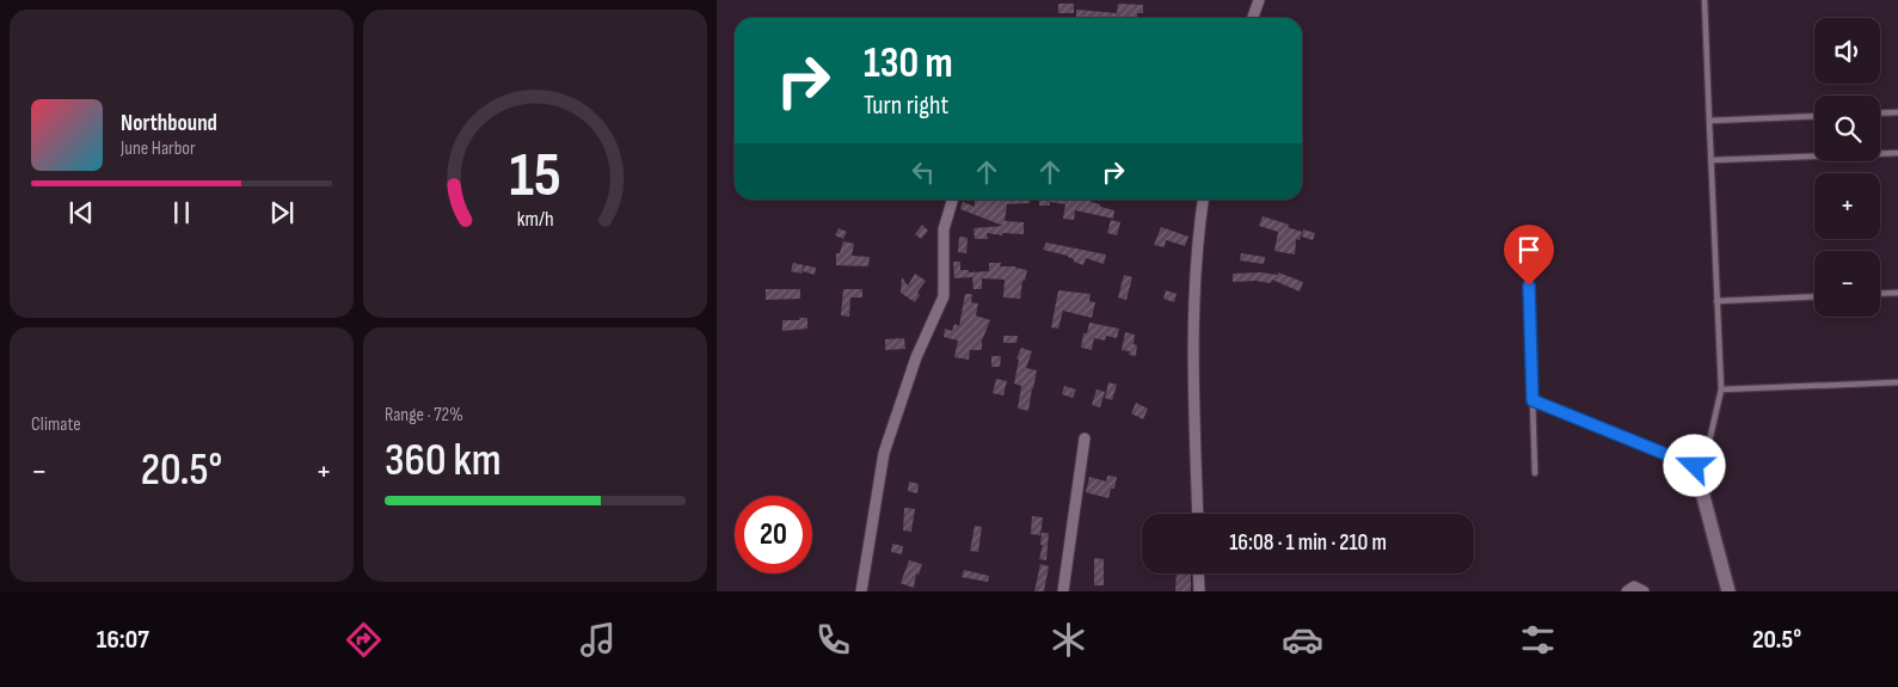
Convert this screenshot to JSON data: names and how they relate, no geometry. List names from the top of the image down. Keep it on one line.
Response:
{"page":{"map_buttons":["+","−"],"turn":["130 m","Turn right"],"song":["Northbound","June Harbor"],"tile":["Climate",["Range · 72%","360 km"]],"heat":["−","20.5°","+"],"limit":"20","trip":"16:08 · 1 min · 210 m","tabs":["16:07","20.5°"],"gauge":["15","km/h"]}}
